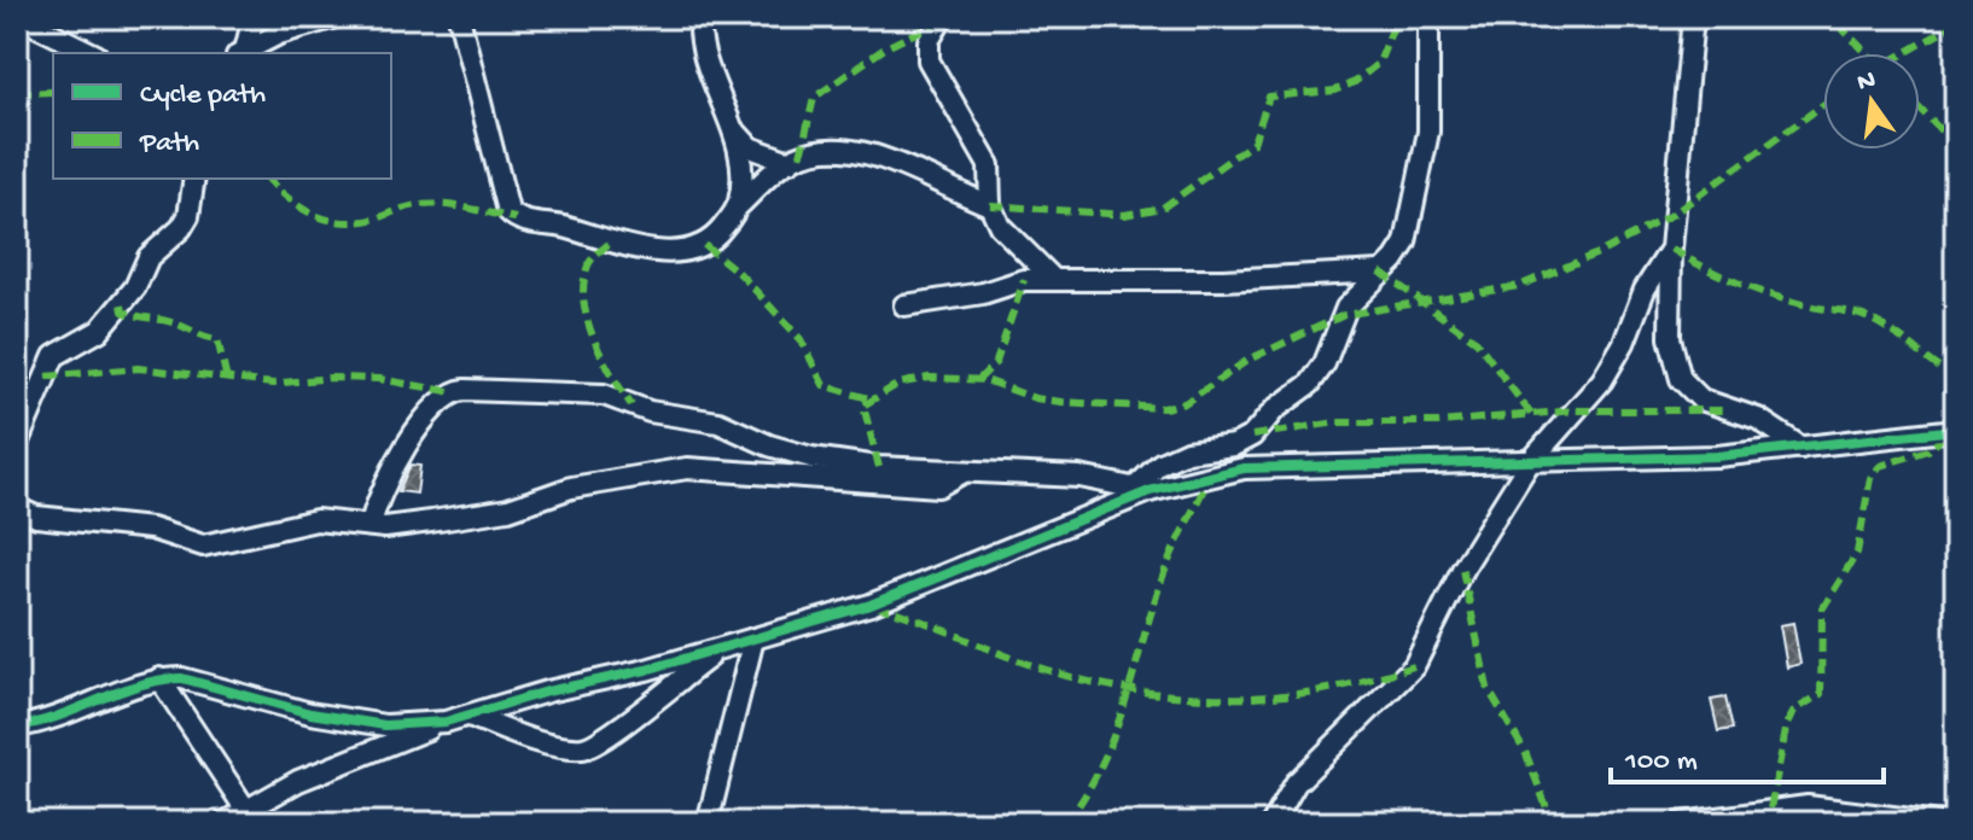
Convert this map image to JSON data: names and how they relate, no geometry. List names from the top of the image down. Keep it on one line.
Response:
{"legend":["Cycle path","Path"],"scale_bar":"100 m","north":"top"}
